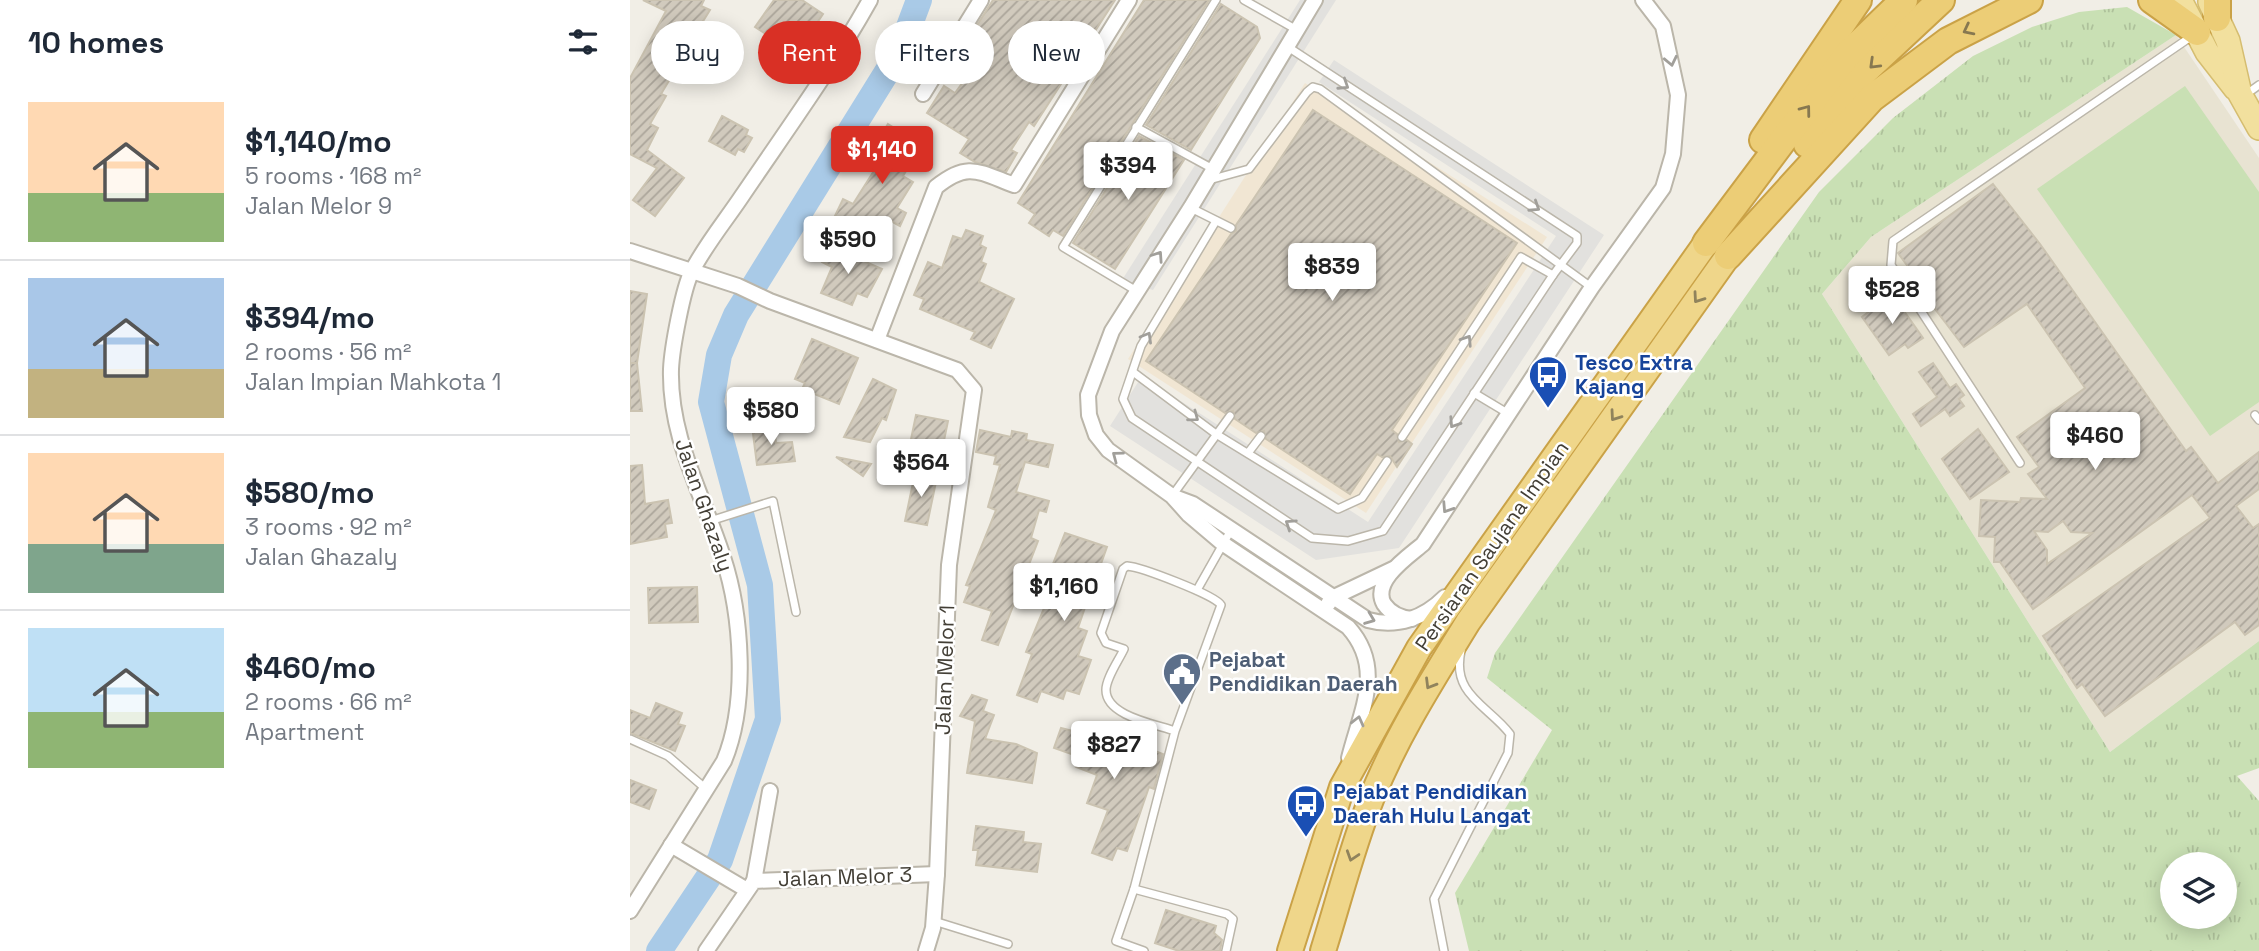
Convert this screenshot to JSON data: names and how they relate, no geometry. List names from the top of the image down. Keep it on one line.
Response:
{"streets":{"highway":["Persiaran Saujana Impian"],"street":["Jalan Ghazaly","Jalan Melor 1","Jalan Melor 3"]},"crossings":[["Jalan Melor 1","Jalan Melor 3"]],"places":{"bus stop":["Tesco Extra Kajang","Pejabat Pendidikan Daerah Hulu Langat"],"public building":["Pejabat Pendidikan Daerah"]},"page":{"heading":"10 homes","chip":["Buy","Rent","Filters","New"],"list":[{"name":"$1,140/mo","note":"5 rooms · 168 m² · Jalan Melor 9"},{"name":"$394/mo","note":"2 rooms · 56 m² · Jalan Impian Mahkota 1"},{"name":"$580/mo","note":"3 rooms · 92 m² · Jalan Ghazaly"},{"name":"$460/mo","note":"2 rooms · 66 m² · Apartment"}],"price":["$1,140","$394","$590","$839","$528","$580","$460","$564","$1,160","$827"]}}
